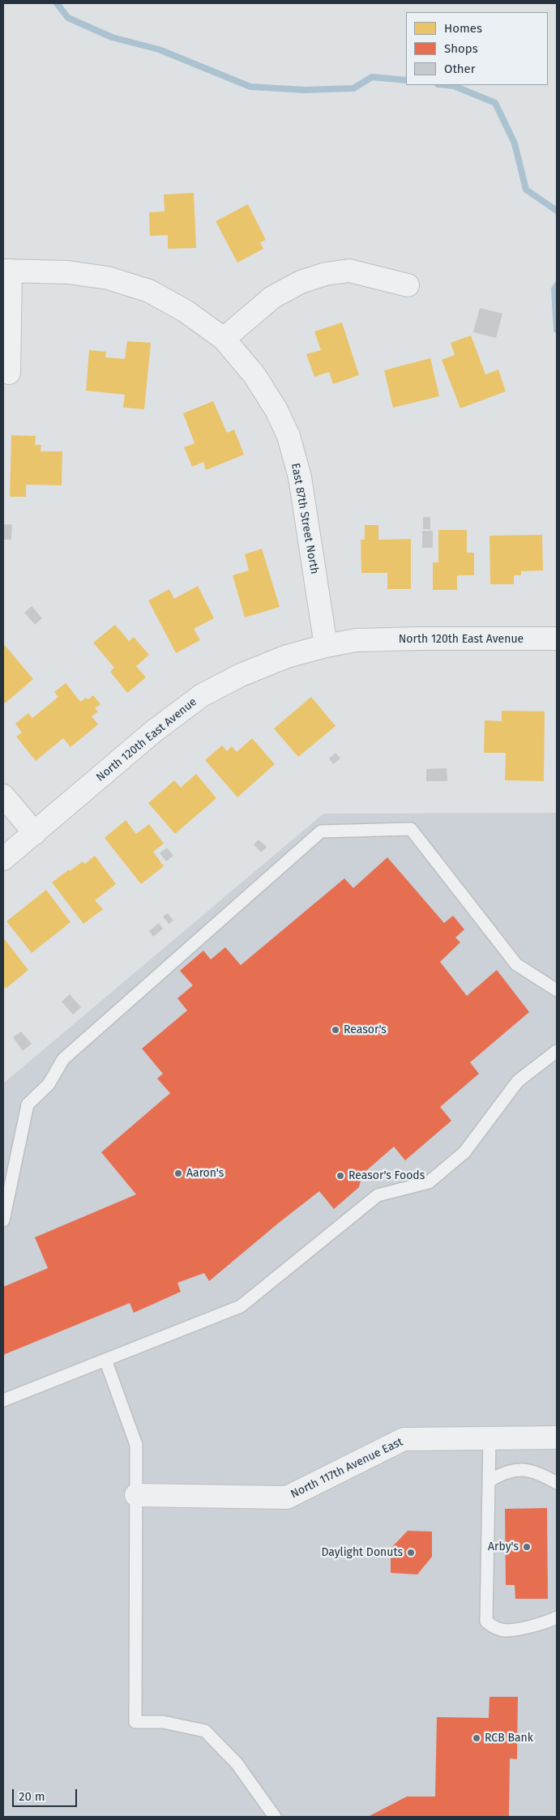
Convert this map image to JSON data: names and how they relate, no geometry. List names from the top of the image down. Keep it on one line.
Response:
{"streets":{"street":["East 87th Street North","North 120th East Avenue","North 117th Avenue East"]},"crossings":[["East 87th Street North","North 120th East Avenue"]],"places":["Reasor's","Aaron's","Reasor's Foods","Arby's","Daylight Donuts","RCB Bank"],"legend":["Homes","Shops","Other"],"scale_bar":"20 m"}
